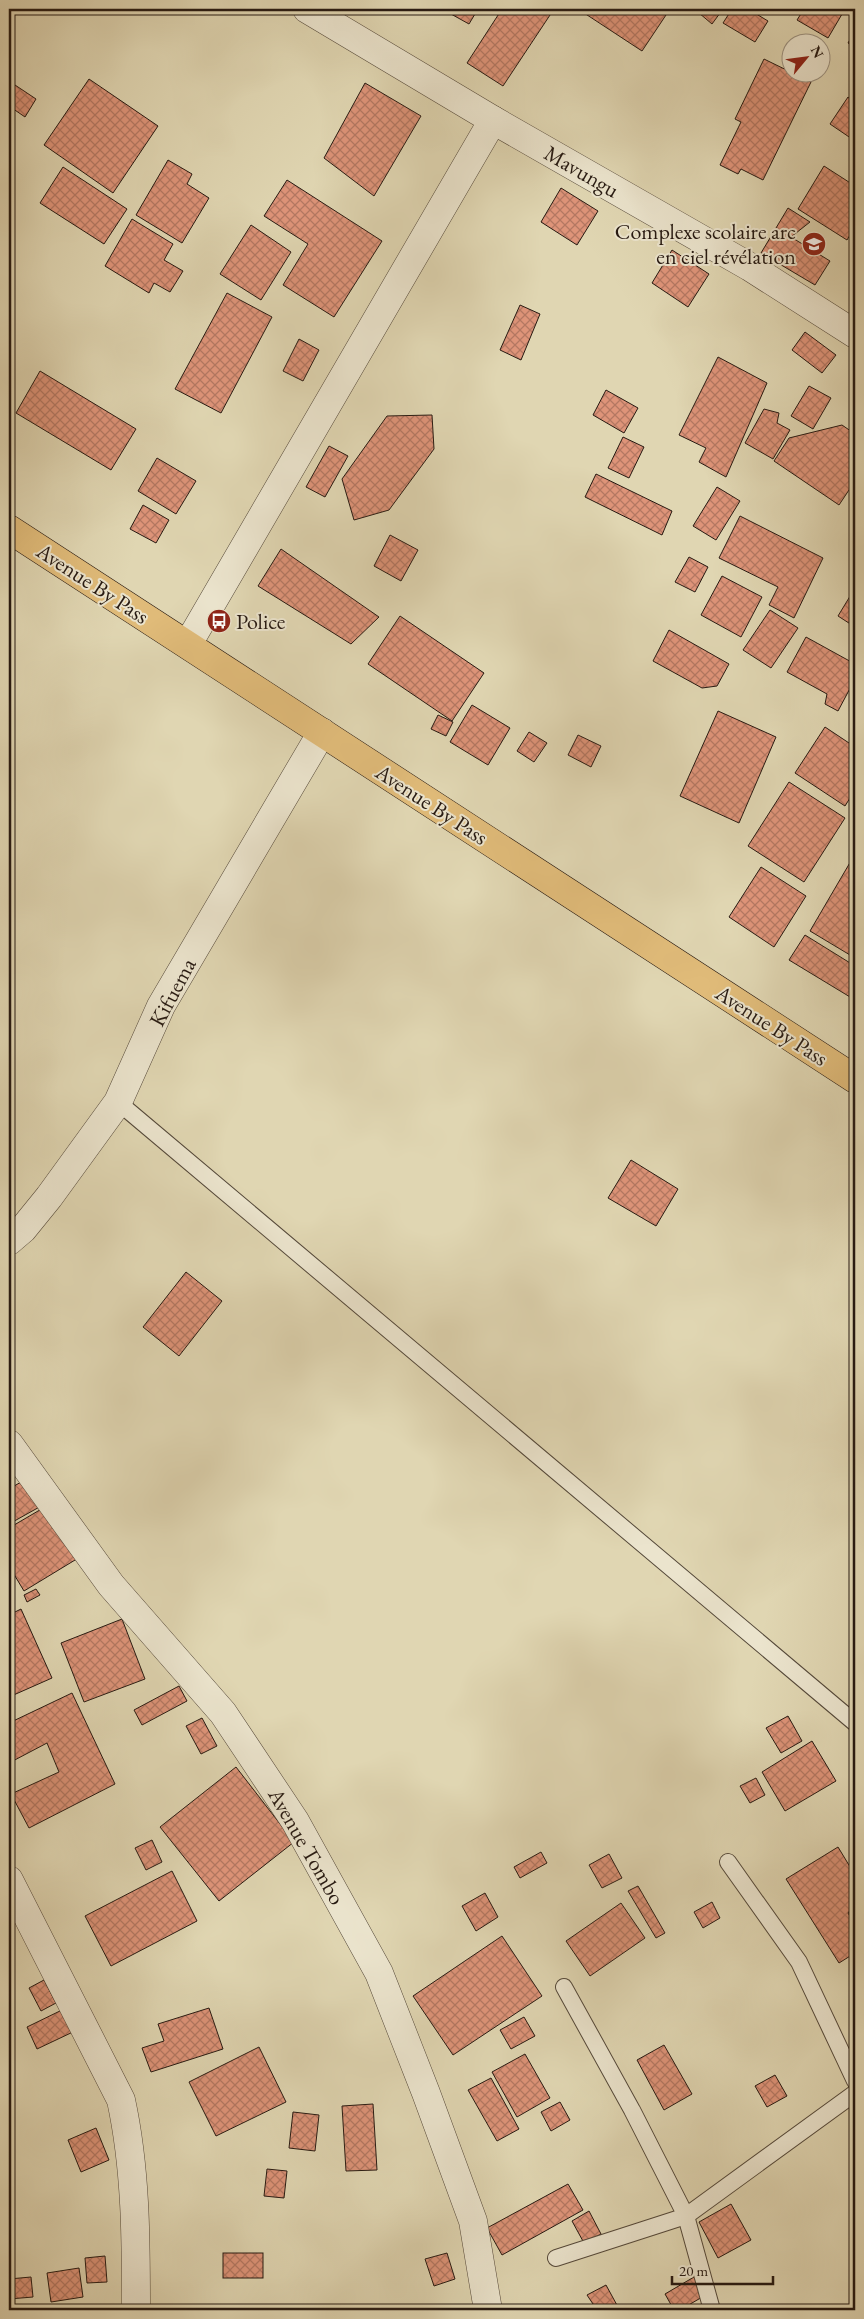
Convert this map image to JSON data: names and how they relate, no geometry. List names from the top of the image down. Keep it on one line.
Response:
{"streets":{"highway":["Avenue By Pass"],"street":["Mavungu","Kifuema","Avenue Tombo"]},"crossings":[["Avenue By Pass","Kifuema"]],"places":{"school or university":["Complexe scolaire arc en ciel révélation"],"bus stop":["Police"]},"scale_bar":"20 m","north":"top right"}
